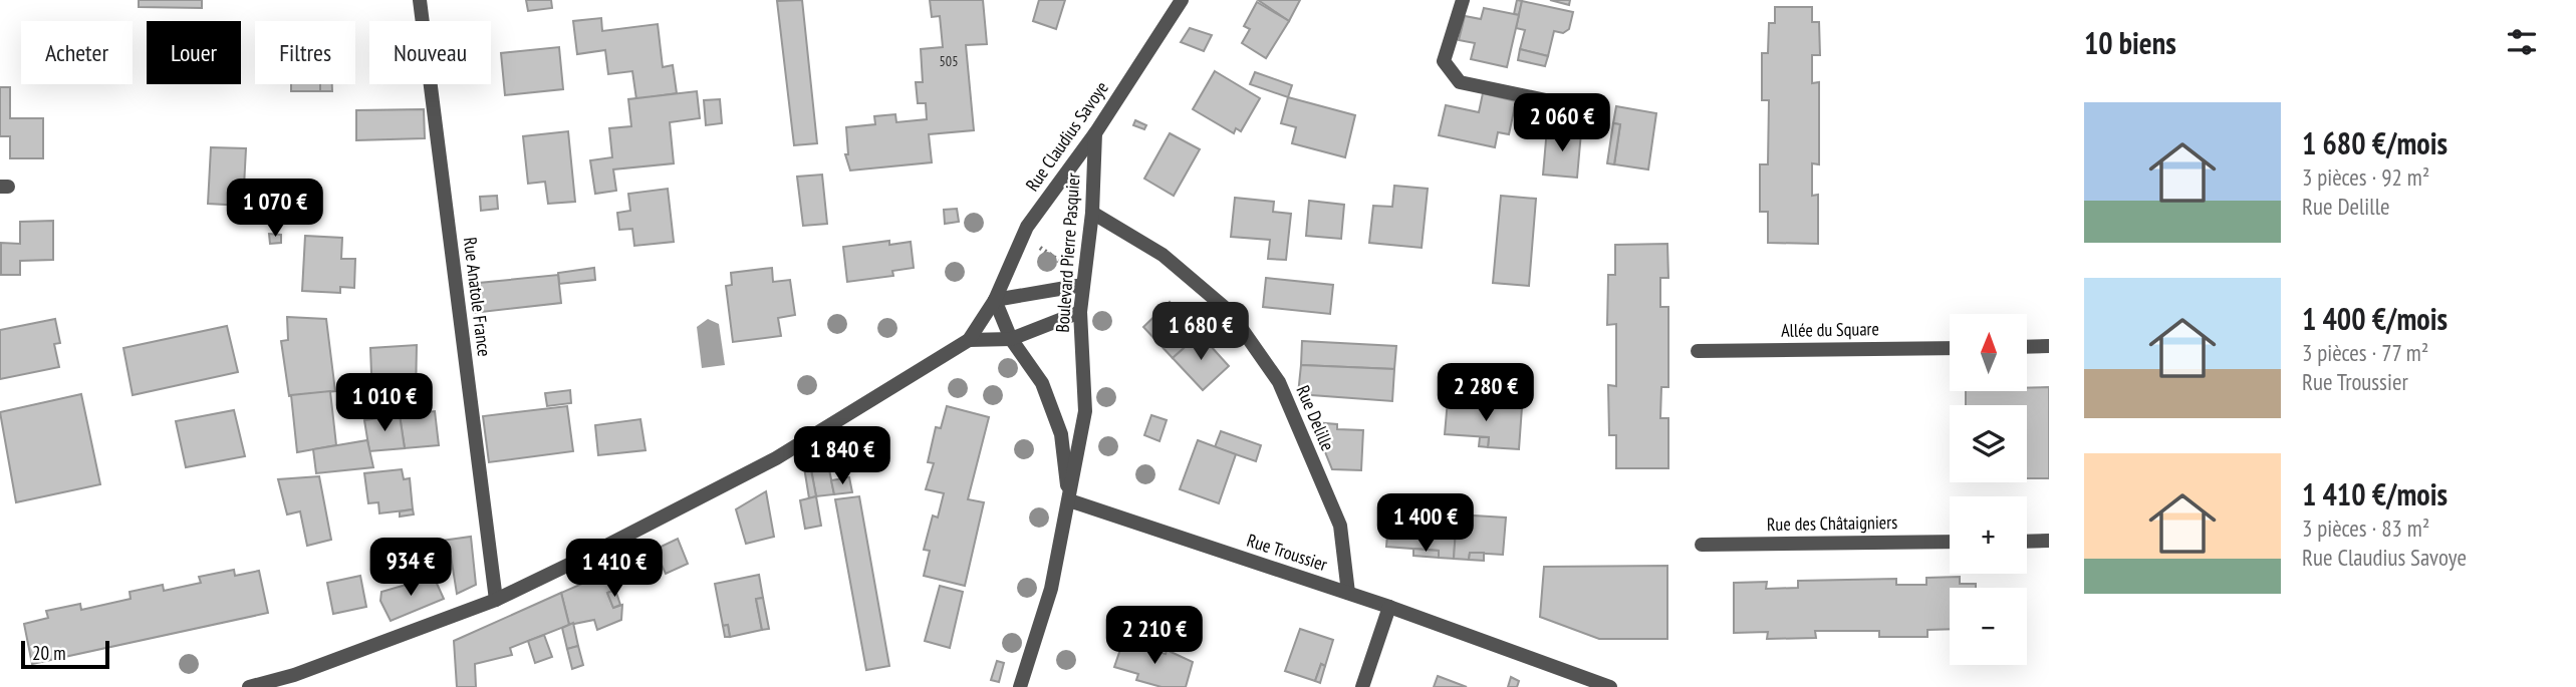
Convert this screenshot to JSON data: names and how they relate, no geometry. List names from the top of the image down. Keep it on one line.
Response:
{"streets":{"street":["Rue Claudius Savoye","Boulevard Pierre Pasquier","Rue Anatole France","Allée du Square","Rue Delille","Rue des Châtaigniers","Rue Troussier"]},"crossings":[["Rue Claudius Savoye","Boulevard Pierre Pasquier"],["Rue Claudius Savoye","Rue Anatole France"],["Boulevard Pierre Pasquier","Rue Delille"],["Boulevard Pierre Pasquier","Rue Troussier"],["Rue Delille","Rue Troussier"]],"house_numbers":["505"],"scale_bar":"20 m","north":"top","page":{"heading":"10 biens","chip":["Acheter","Louer","Filtres","Nouveau"],"list":[{"name":"1 680 €/mois","note":"3 pièces · 92 m² · Rue Delille"},{"name":"1 400 €/mois","note":"3 pièces · 77 m² · Rue Troussier"},{"name":"1 410 €/mois","note":"3 pièces · 83 m² · Rue Claudius Savoye"}],"price":["2 060 €","1 070 €","1 680 €","2 280 €","1 010 €","1 840 €","1 400 €","934 €","1 410 €","2 210 €"],"map_buttons":["+","−"],"scale":"20 m"}}
